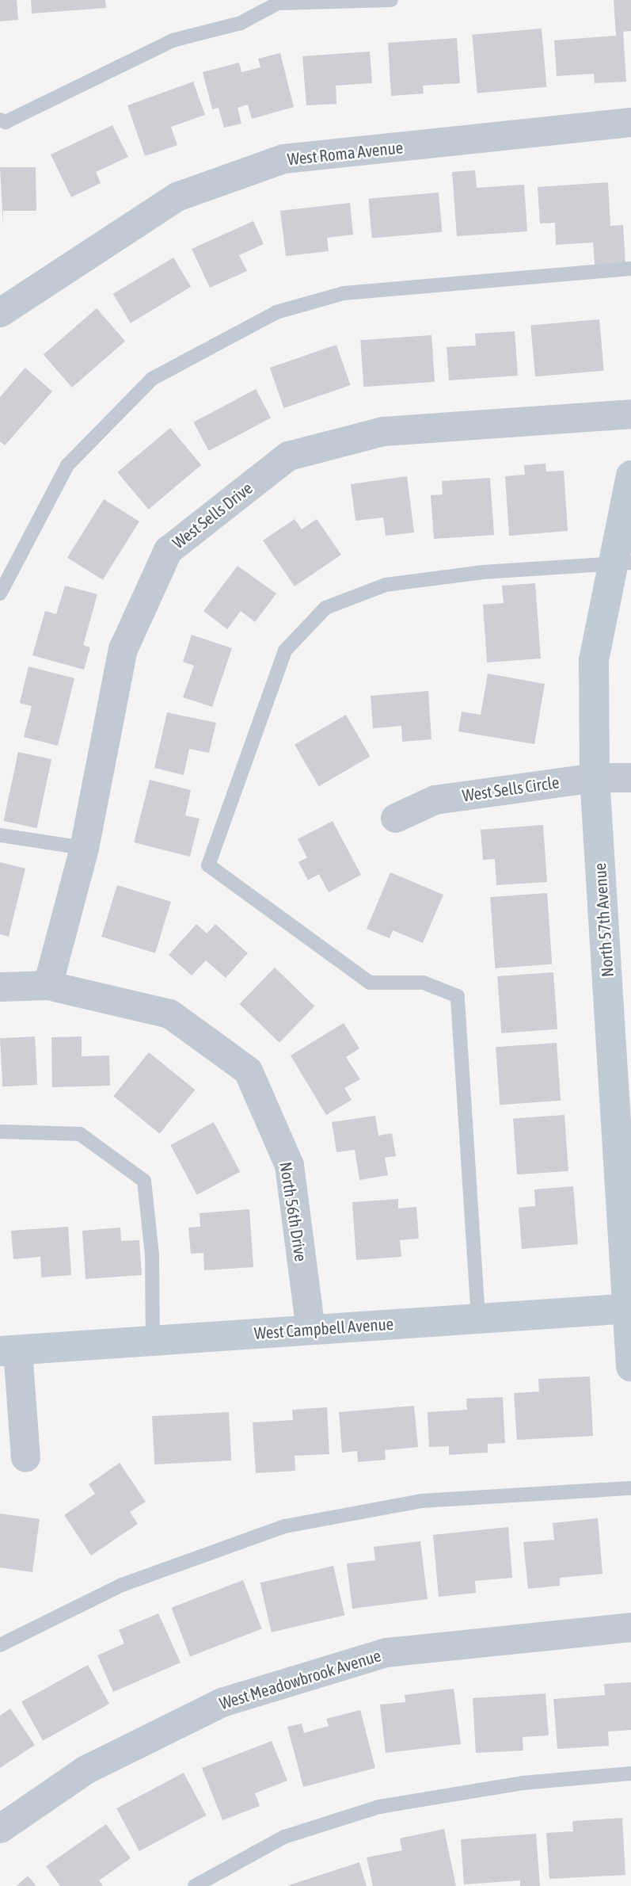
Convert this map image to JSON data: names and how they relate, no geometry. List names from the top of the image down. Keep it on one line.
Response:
{"streets":{"street":["West Roma Avenue","West Sells Drive","West Sells Circle","North 57th Avenue","North 56th Drive","West Campbell Avenue","West Meadowbrook Avenue"]},"crossings":[["West Sells Drive","North 56th Drive"],["West Sells Circle","North 57th Avenue"],["North 57th Avenue","West Campbell Avenue"],["North 56th Drive","West Campbell Avenue"]]}
